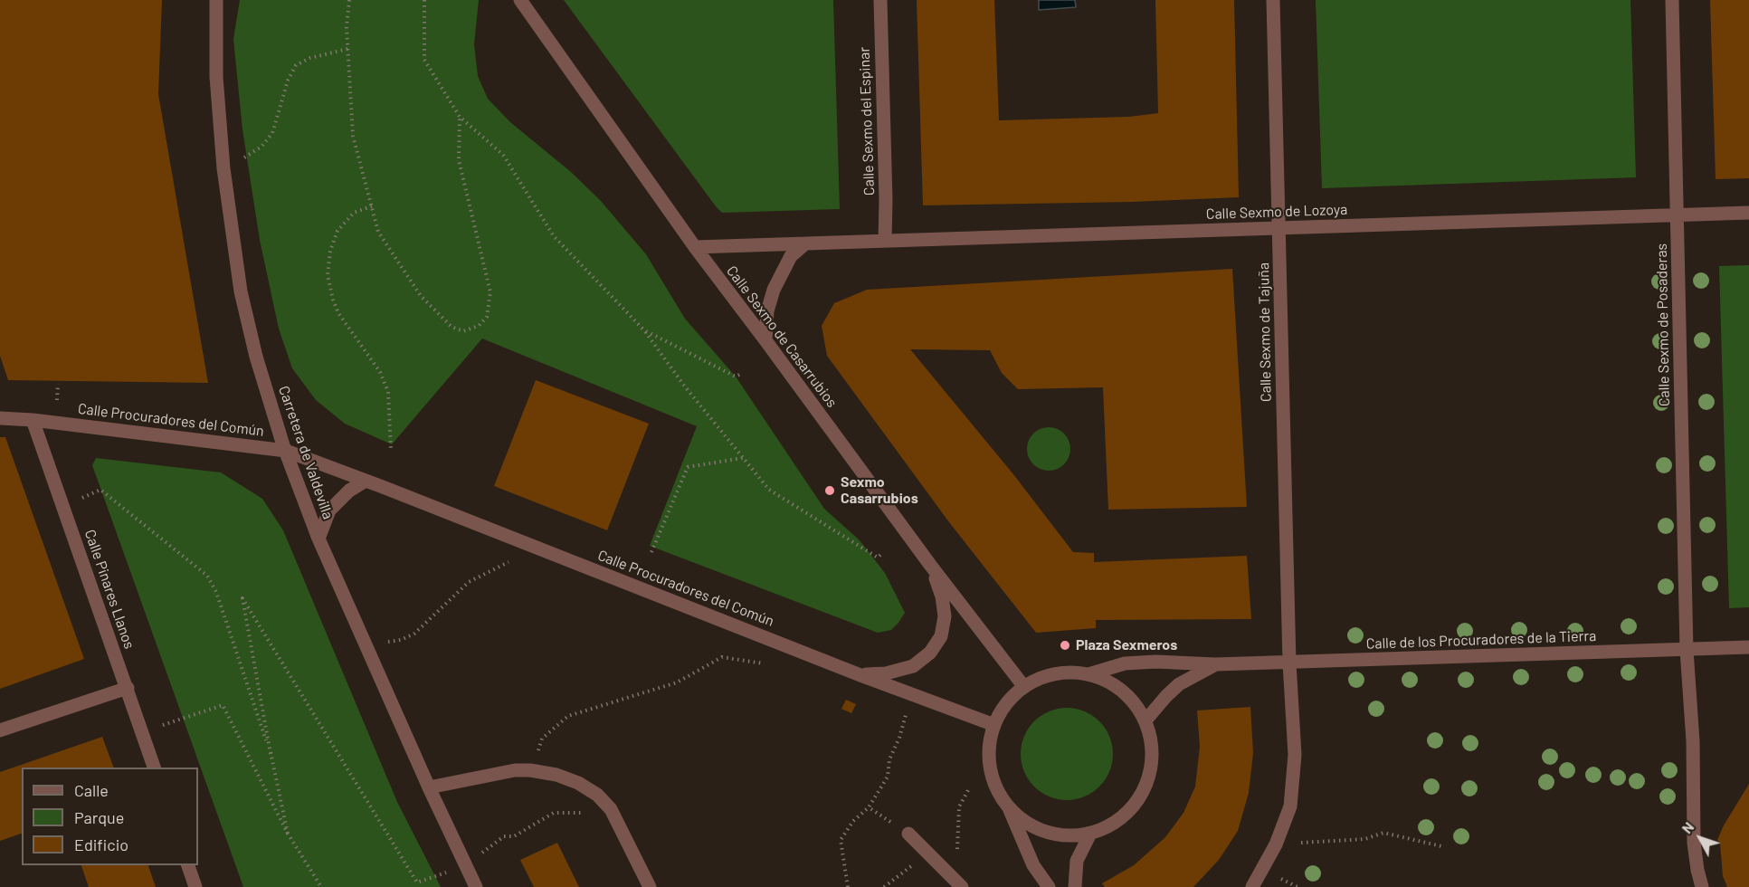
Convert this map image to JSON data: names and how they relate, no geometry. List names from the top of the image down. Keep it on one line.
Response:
{"streets":{"street":["Calle Sexmo del Espinar","Calle Sexmo de Lozoya","Calle Sexmo de Posaderas","Calle Sexmo de Tajuña","Calle Sexmo de Casarrubios","Calle Procuradores del Común","Carretera de Valdevilla","Calle Pinares Llanos","Calle de los Procuradores de la Tierra"]},"crossings":[["Calle Sexmo del Espinar","Calle Sexmo de Lozoya"],["Calle Sexmo de Lozoya","Calle Sexmo de Posaderas"],["Calle Sexmo de Lozoya","Calle Sexmo de Tajuña"],["Calle Sexmo de Lozoya","Calle Sexmo de Casarrubios"],["Calle Sexmo de Posaderas","Calle de los Procuradores de la Tierra"],["Calle Sexmo de Tajuña","Calle de los Procuradores de la Tierra"],["Calle Sexmo de Casarrubios","Calle Procuradores del Común"],["Calle Sexmo de Casarrubios","Calle de los Procuradores de la Tierra"],["Calle Procuradores del Común","Carretera de Valdevilla"],["Calle Procuradores del Común","Calle Pinares Llanos"],["Calle Procuradores del Común","Calle de los Procuradores de la Tierra"]],"places":["Sexmo Casarrubios","Plaza Sexmeros"],"legend":["Calle","Parque","Edificio"],"north":"top left"}
